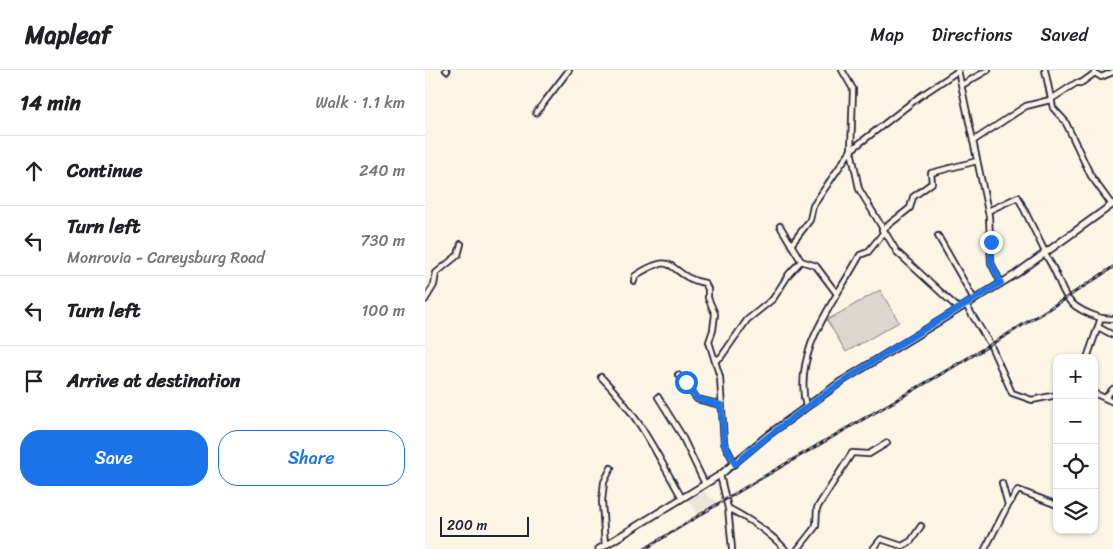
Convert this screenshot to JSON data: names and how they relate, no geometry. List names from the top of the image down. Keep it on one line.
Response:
{"scale_bar":"200 m","page":{"header":"Mapleaf","nav":["Map","Directions","Saved"],"heading":["14 min","Walk · 1.1 km"],"list":[["Continue","240 m"],["Turn left","Monrovia - Careysburg Road","730 m"],["Turn left","100 m"],"Arrive at destination"],"map_buttons":["+","−"],"buttons":["Save","Share"],"scale":"200 m"}}
